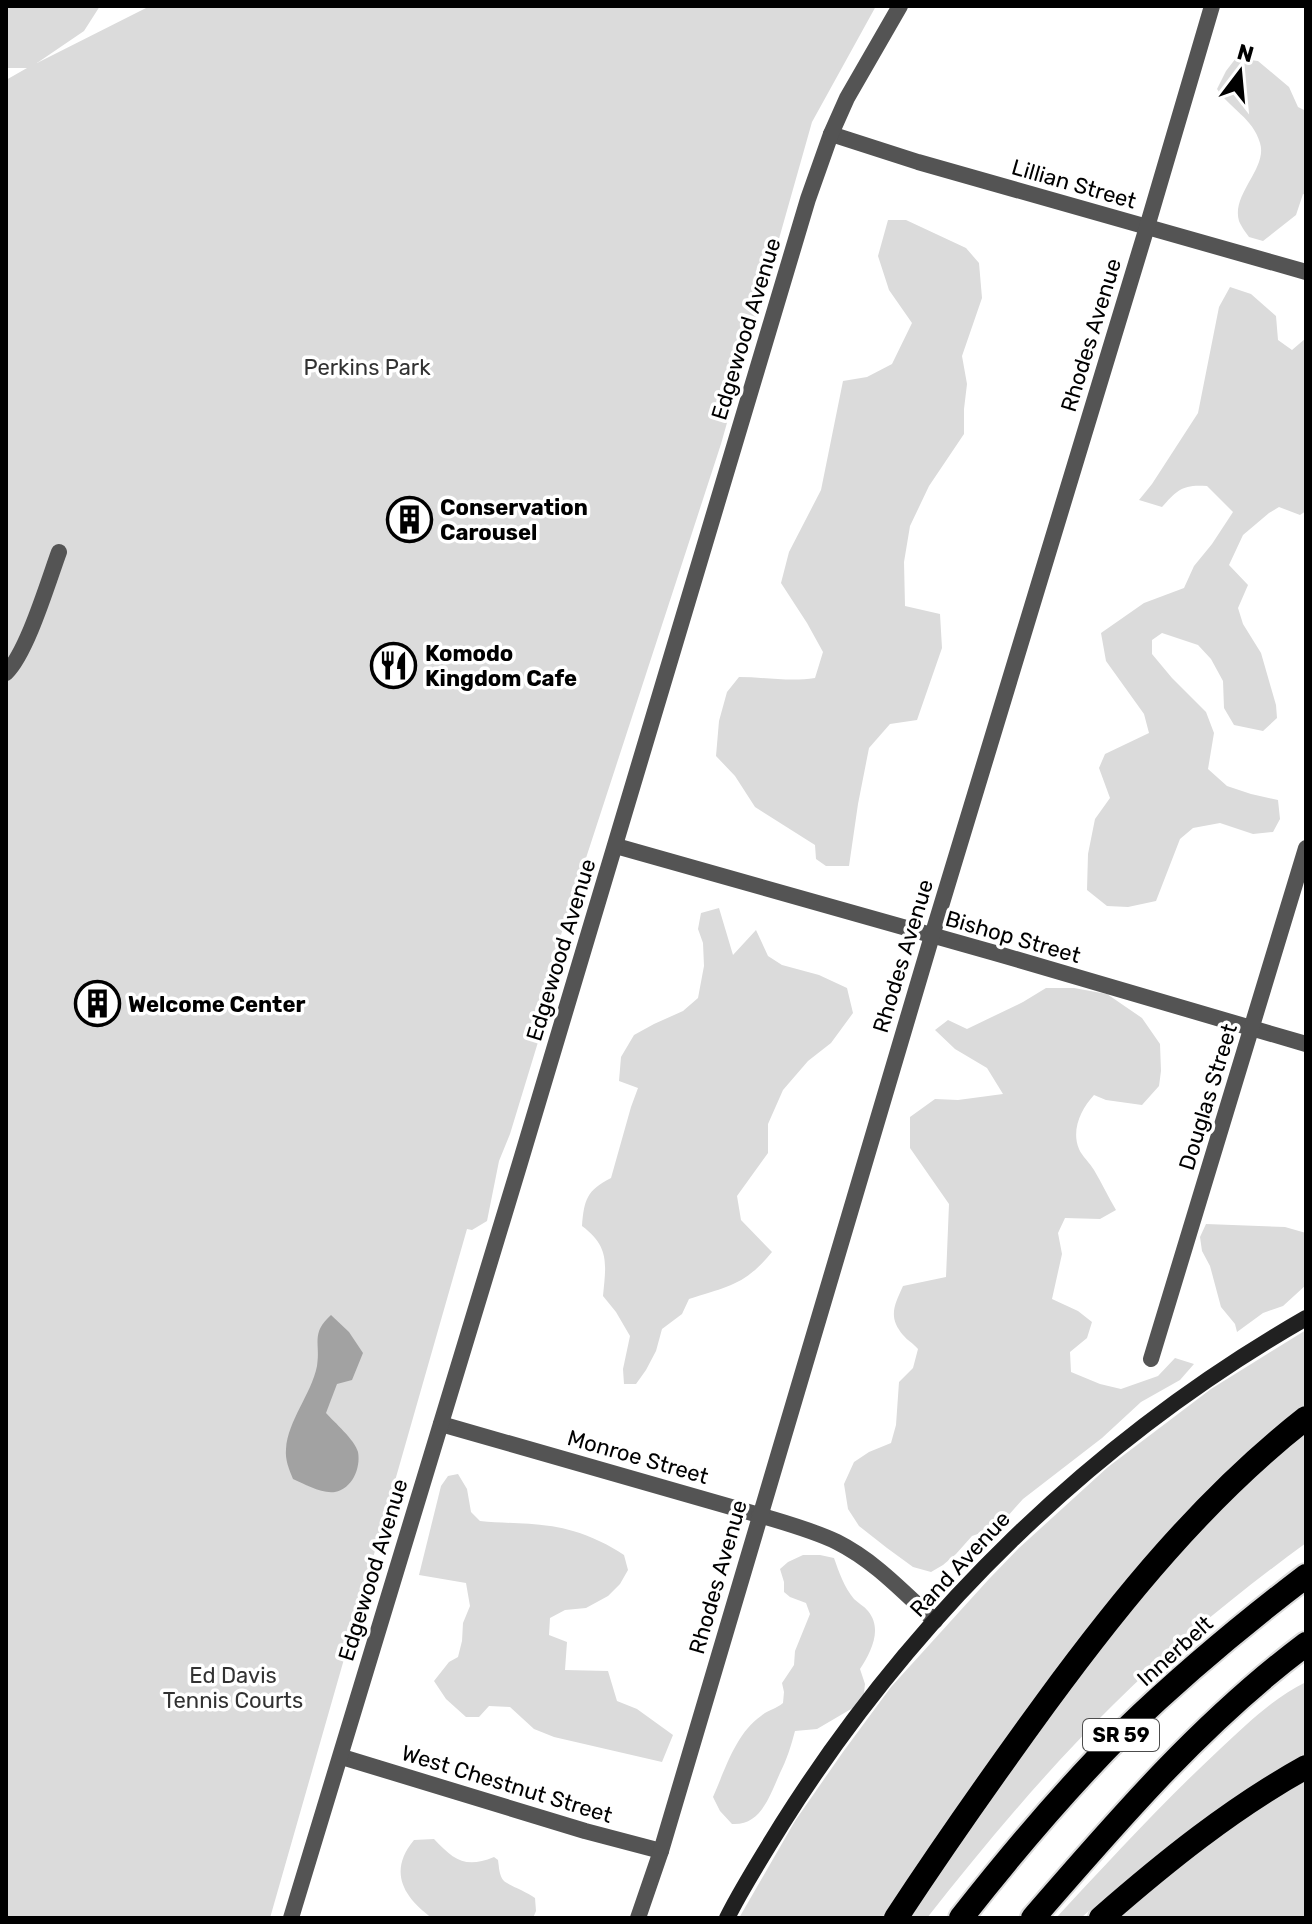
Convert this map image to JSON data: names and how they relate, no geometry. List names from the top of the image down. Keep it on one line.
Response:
{"streets":{"highway":["Innerbelt","SR 59"],"main road":["Rand Avenue"],"street":["Lillian Street","Edgewood Avenue","Rhodes Avenue","Bishop Street","Douglas Street","Monroe Street","West Chestnut Street"]},"crossings":[["Lillian Street","Edgewood Avenue"],["Lillian Street","Rhodes Avenue"],["Edgewood Avenue","Bishop Street"],["Edgewood Avenue","Monroe Street"],["Edgewood Avenue","West Chestnut Street"],["Rhodes Avenue","Bishop Street"],["Rhodes Avenue","Monroe Street"],["Rhodes Avenue","West Chestnut Street"],["Bishop Street","Douglas Street"],["Monroe Street","Rand Avenue"]],"parks":["Perkins Park","Ed Davis Tennis Courts"],"places":{"building":["Conservation Carousel","Welcome Center"],"restaurant":["Komodo Kingdom Cafe"]},"north":"top"}
